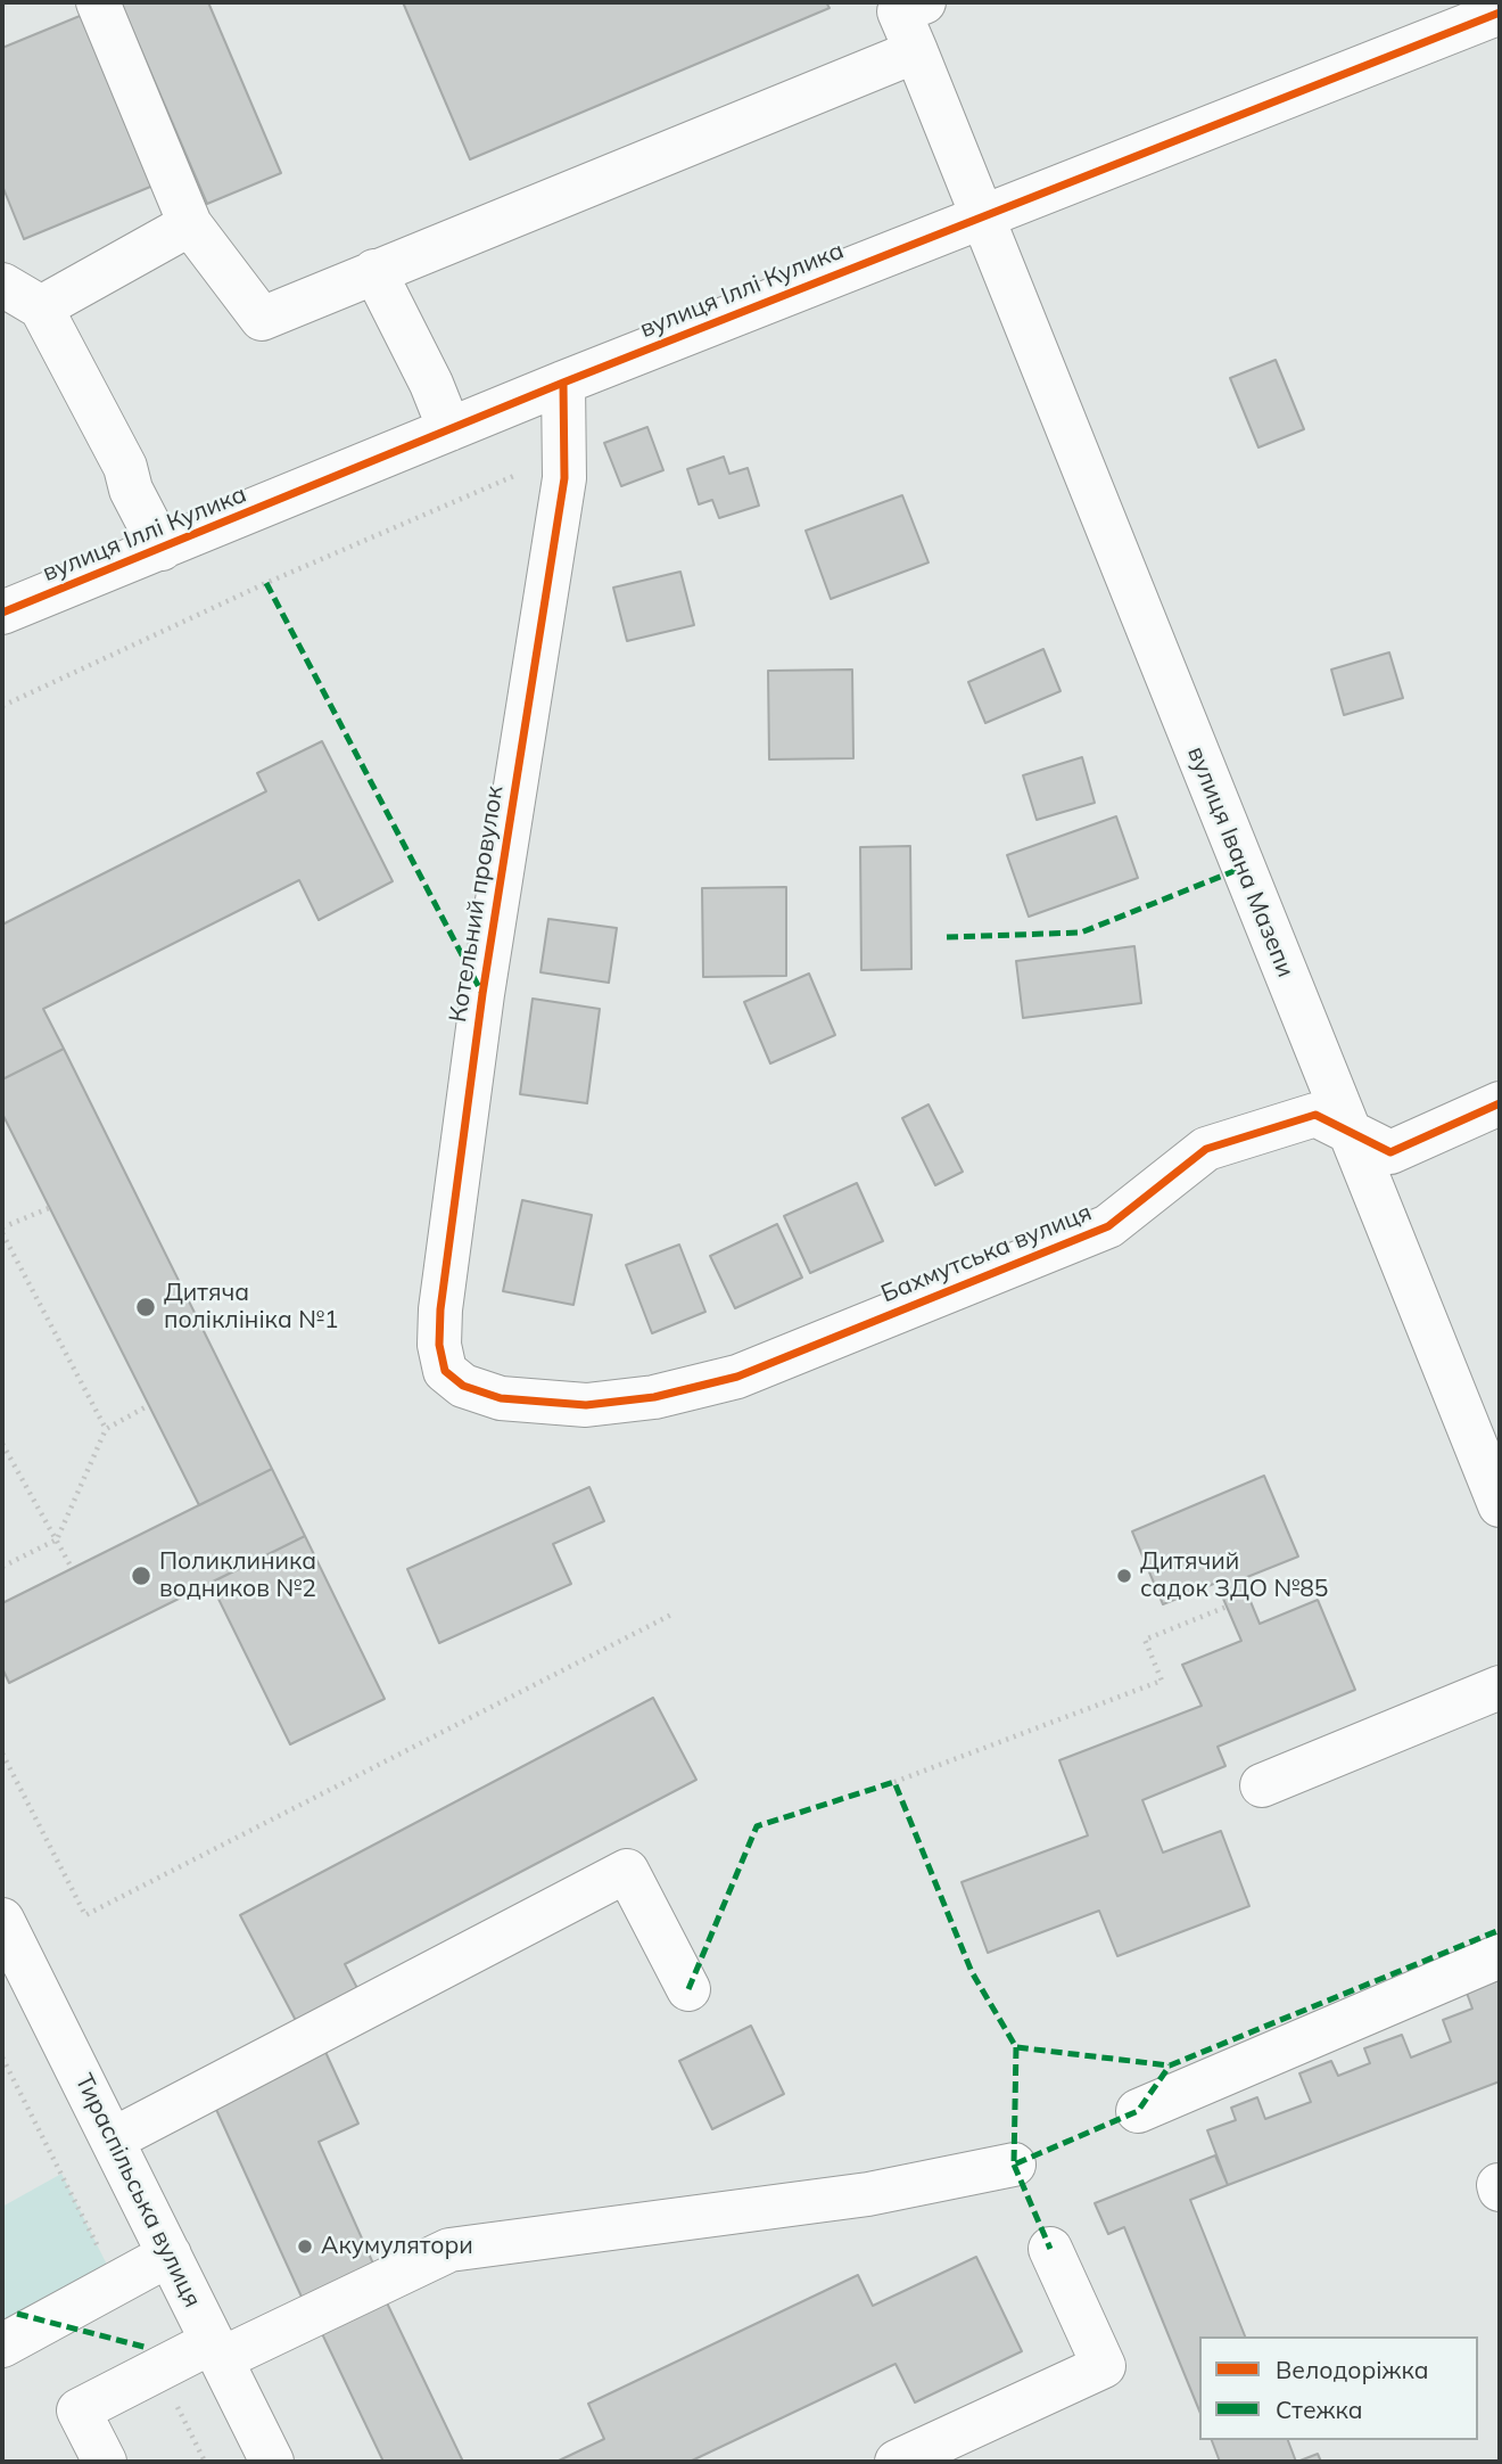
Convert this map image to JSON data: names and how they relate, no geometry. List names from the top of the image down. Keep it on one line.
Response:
{"streets":{"street":["вулиця Іллі Кулика","вулиця Івана Мазепи","Котельний провулок","Бахмутська вулиця","Тираспільська вулиця"]},"crossings":[["вулиця Іллі Кулика","вулиця Івана Мазепи"],["вулиця Іллі Кулика","Котельний провулок"],["вулиця Івана Мазепи","Бахмутська вулиця"],["Котельний провулок","Бахмутська вулиця"]],"places":["Дитяча поліклініка №1","Поликлиника водников №2","Дитячий садок ЗДО №85","Акумулятори"],"legend":["Велодоріжка","Стежка"]}
